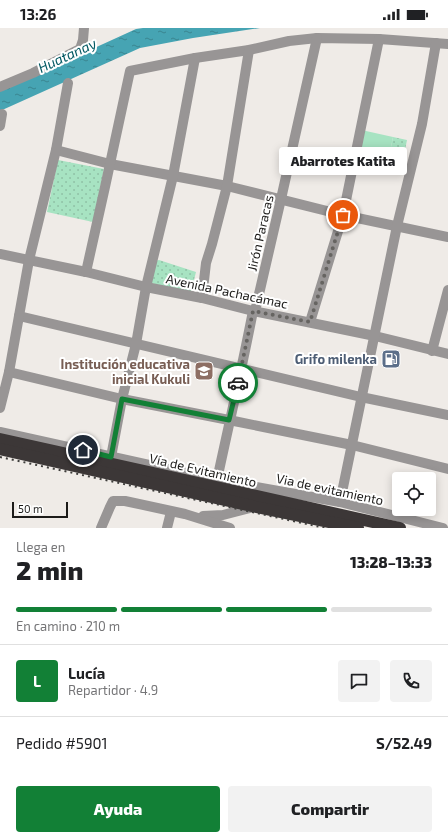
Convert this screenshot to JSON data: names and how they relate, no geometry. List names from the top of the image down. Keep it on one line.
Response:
{"streets":{"highway":["Vía de Evitamiento"],"street":["Jirón Paracas","Avenida Pachacámac","Via de evitamiento"]},"crossings":[["Jirón Paracas","Avenida Pachacámac"],["Jirón Paracas","Via de evitamiento"]],"water":["Huatanay"],"places":{"other":["Abarrotes Katita"],"fuel station":["Grifo milenka"],"school or university":["Institución educativa inicial Kukuli"]},"scale_bar":"50 m","page":{"status":"13:26","bubble":"Abarrotes Katita","scale":"50 m","heading":["2 min","Llega en","13:28–13:33"],"panel":["Lucía","Repartidor · 4.9","Pedido #5901","S/52.49"],"bar":"En camino · 210 m","round":"L","buttons":["Ayuda","Compartir"]}}
